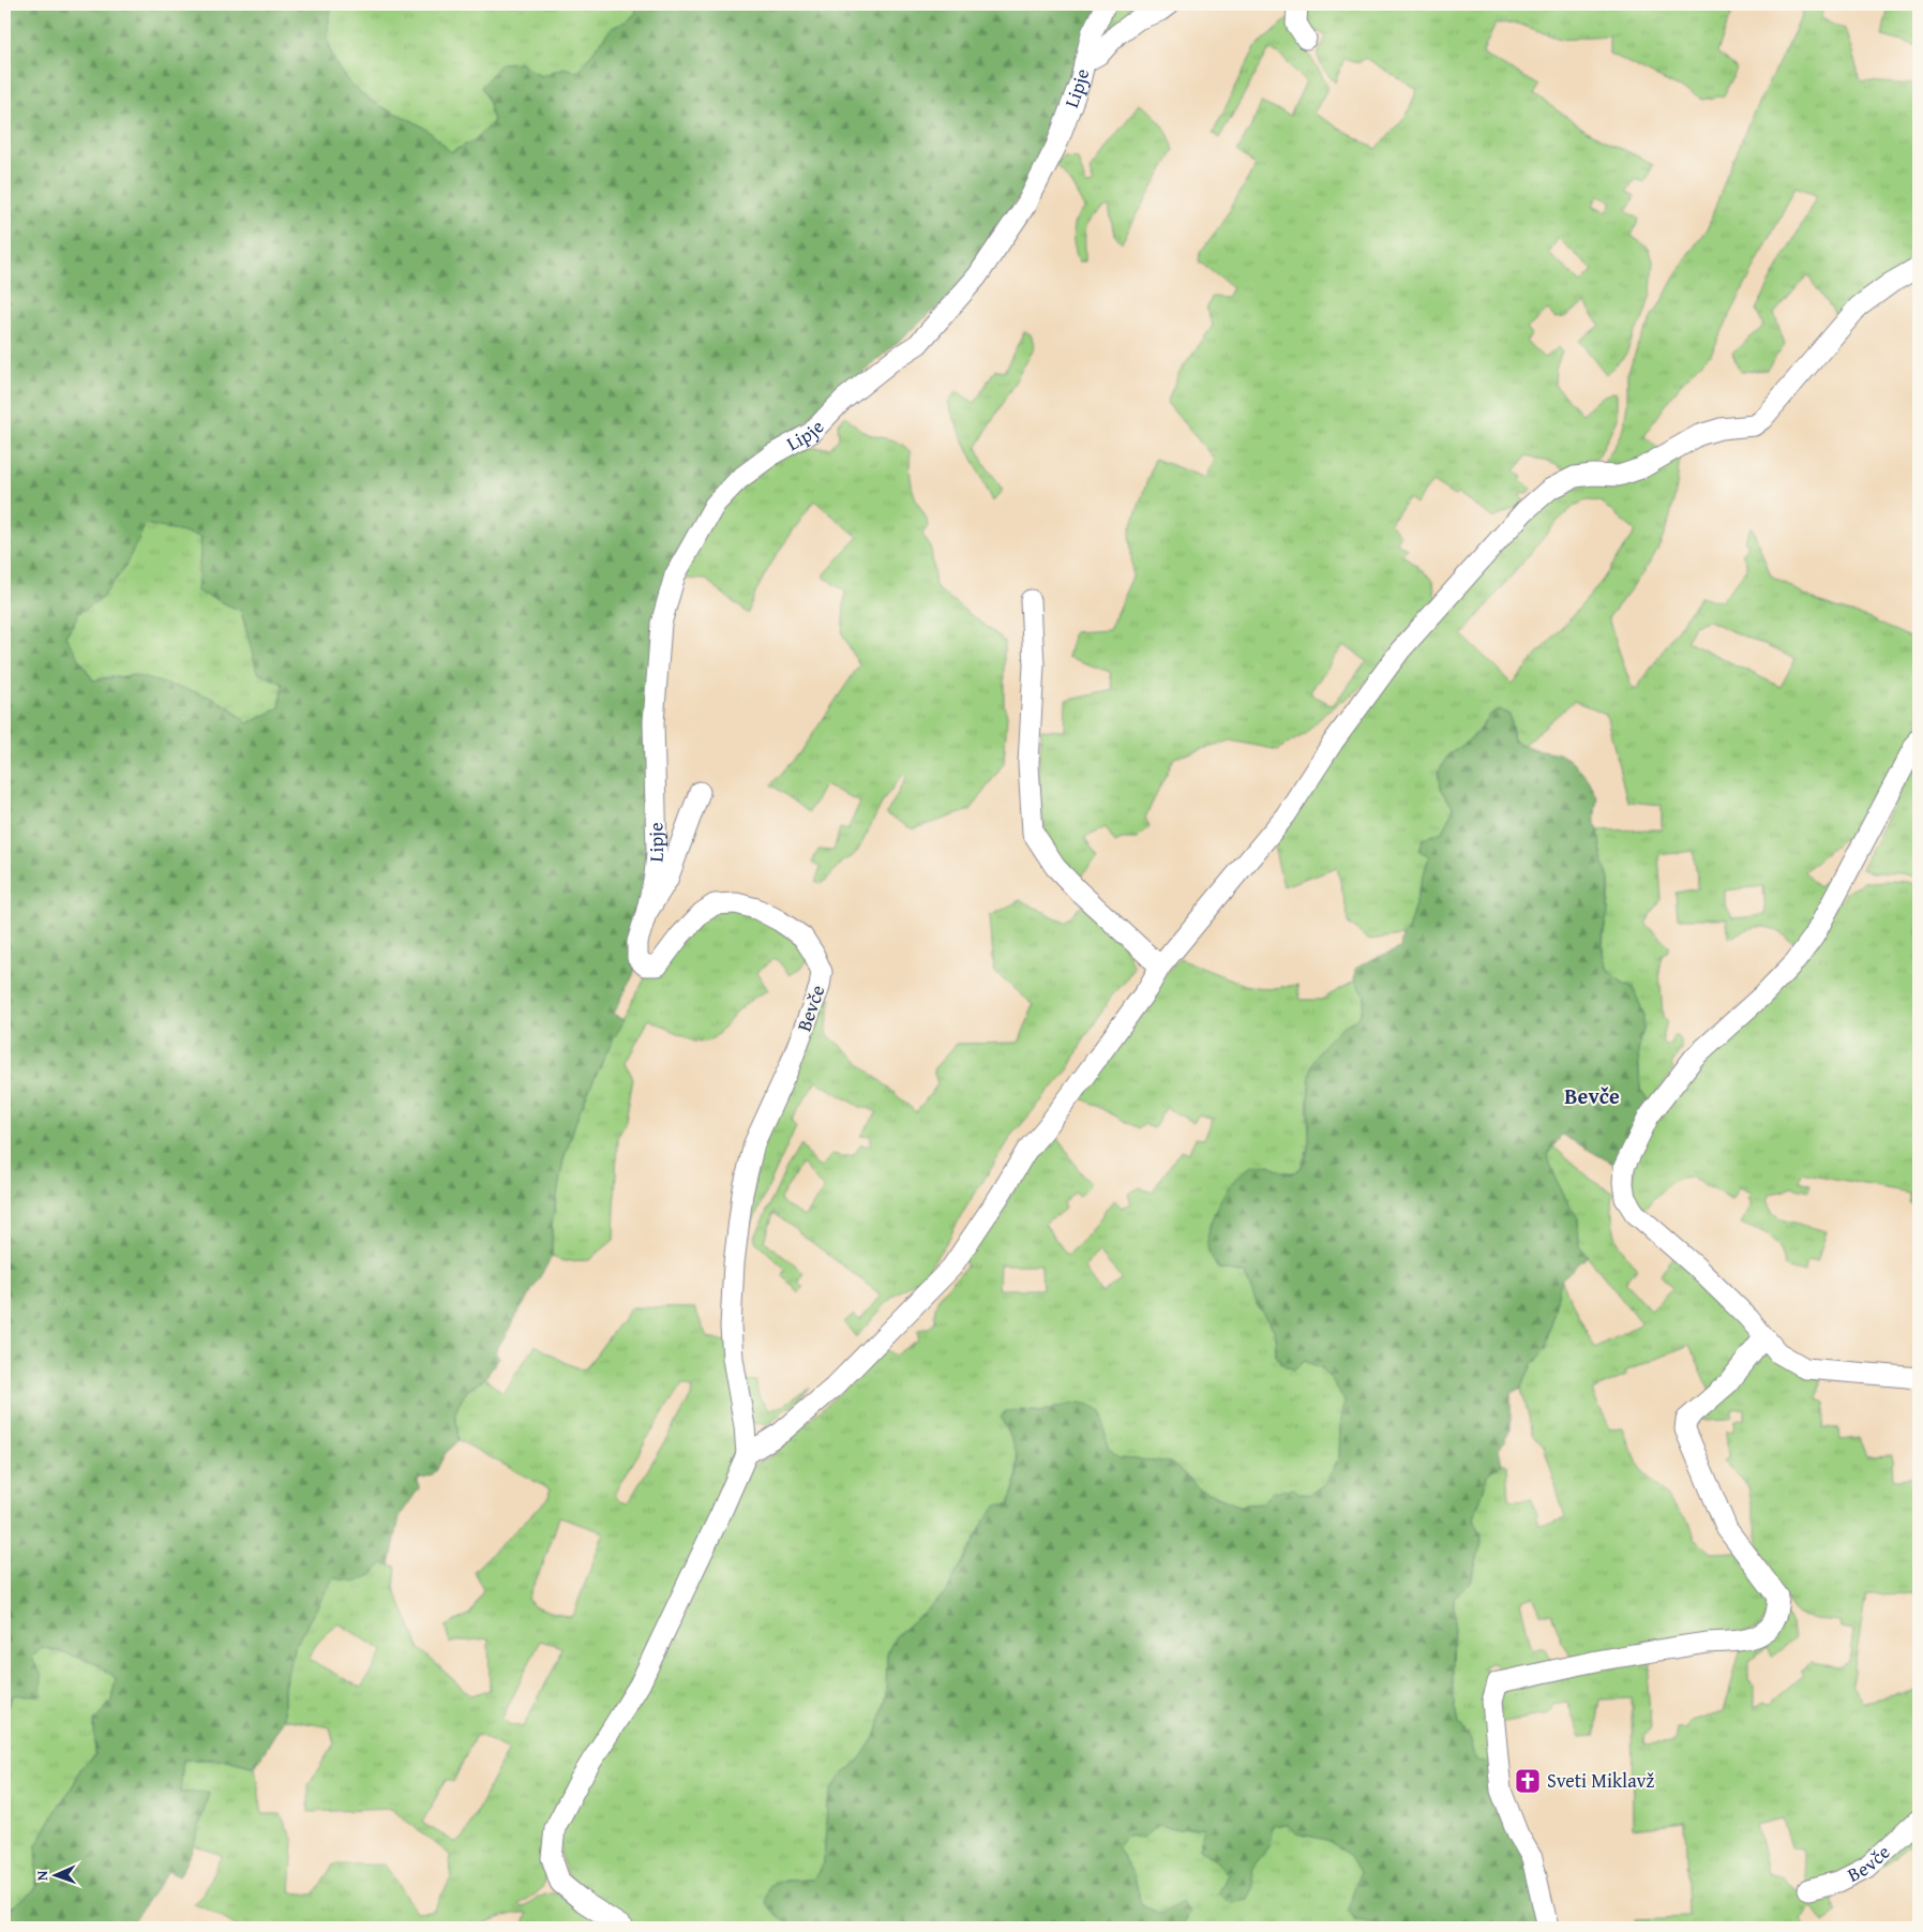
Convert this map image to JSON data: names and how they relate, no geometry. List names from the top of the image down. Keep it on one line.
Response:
{"streets":{"street":["Lipje","Bevče"]},"crossings":[["Lipje","Bevče"]],"districts":["Bevče"],"places":{"church":["Sveti Miklavž"]},"north":"left"}
